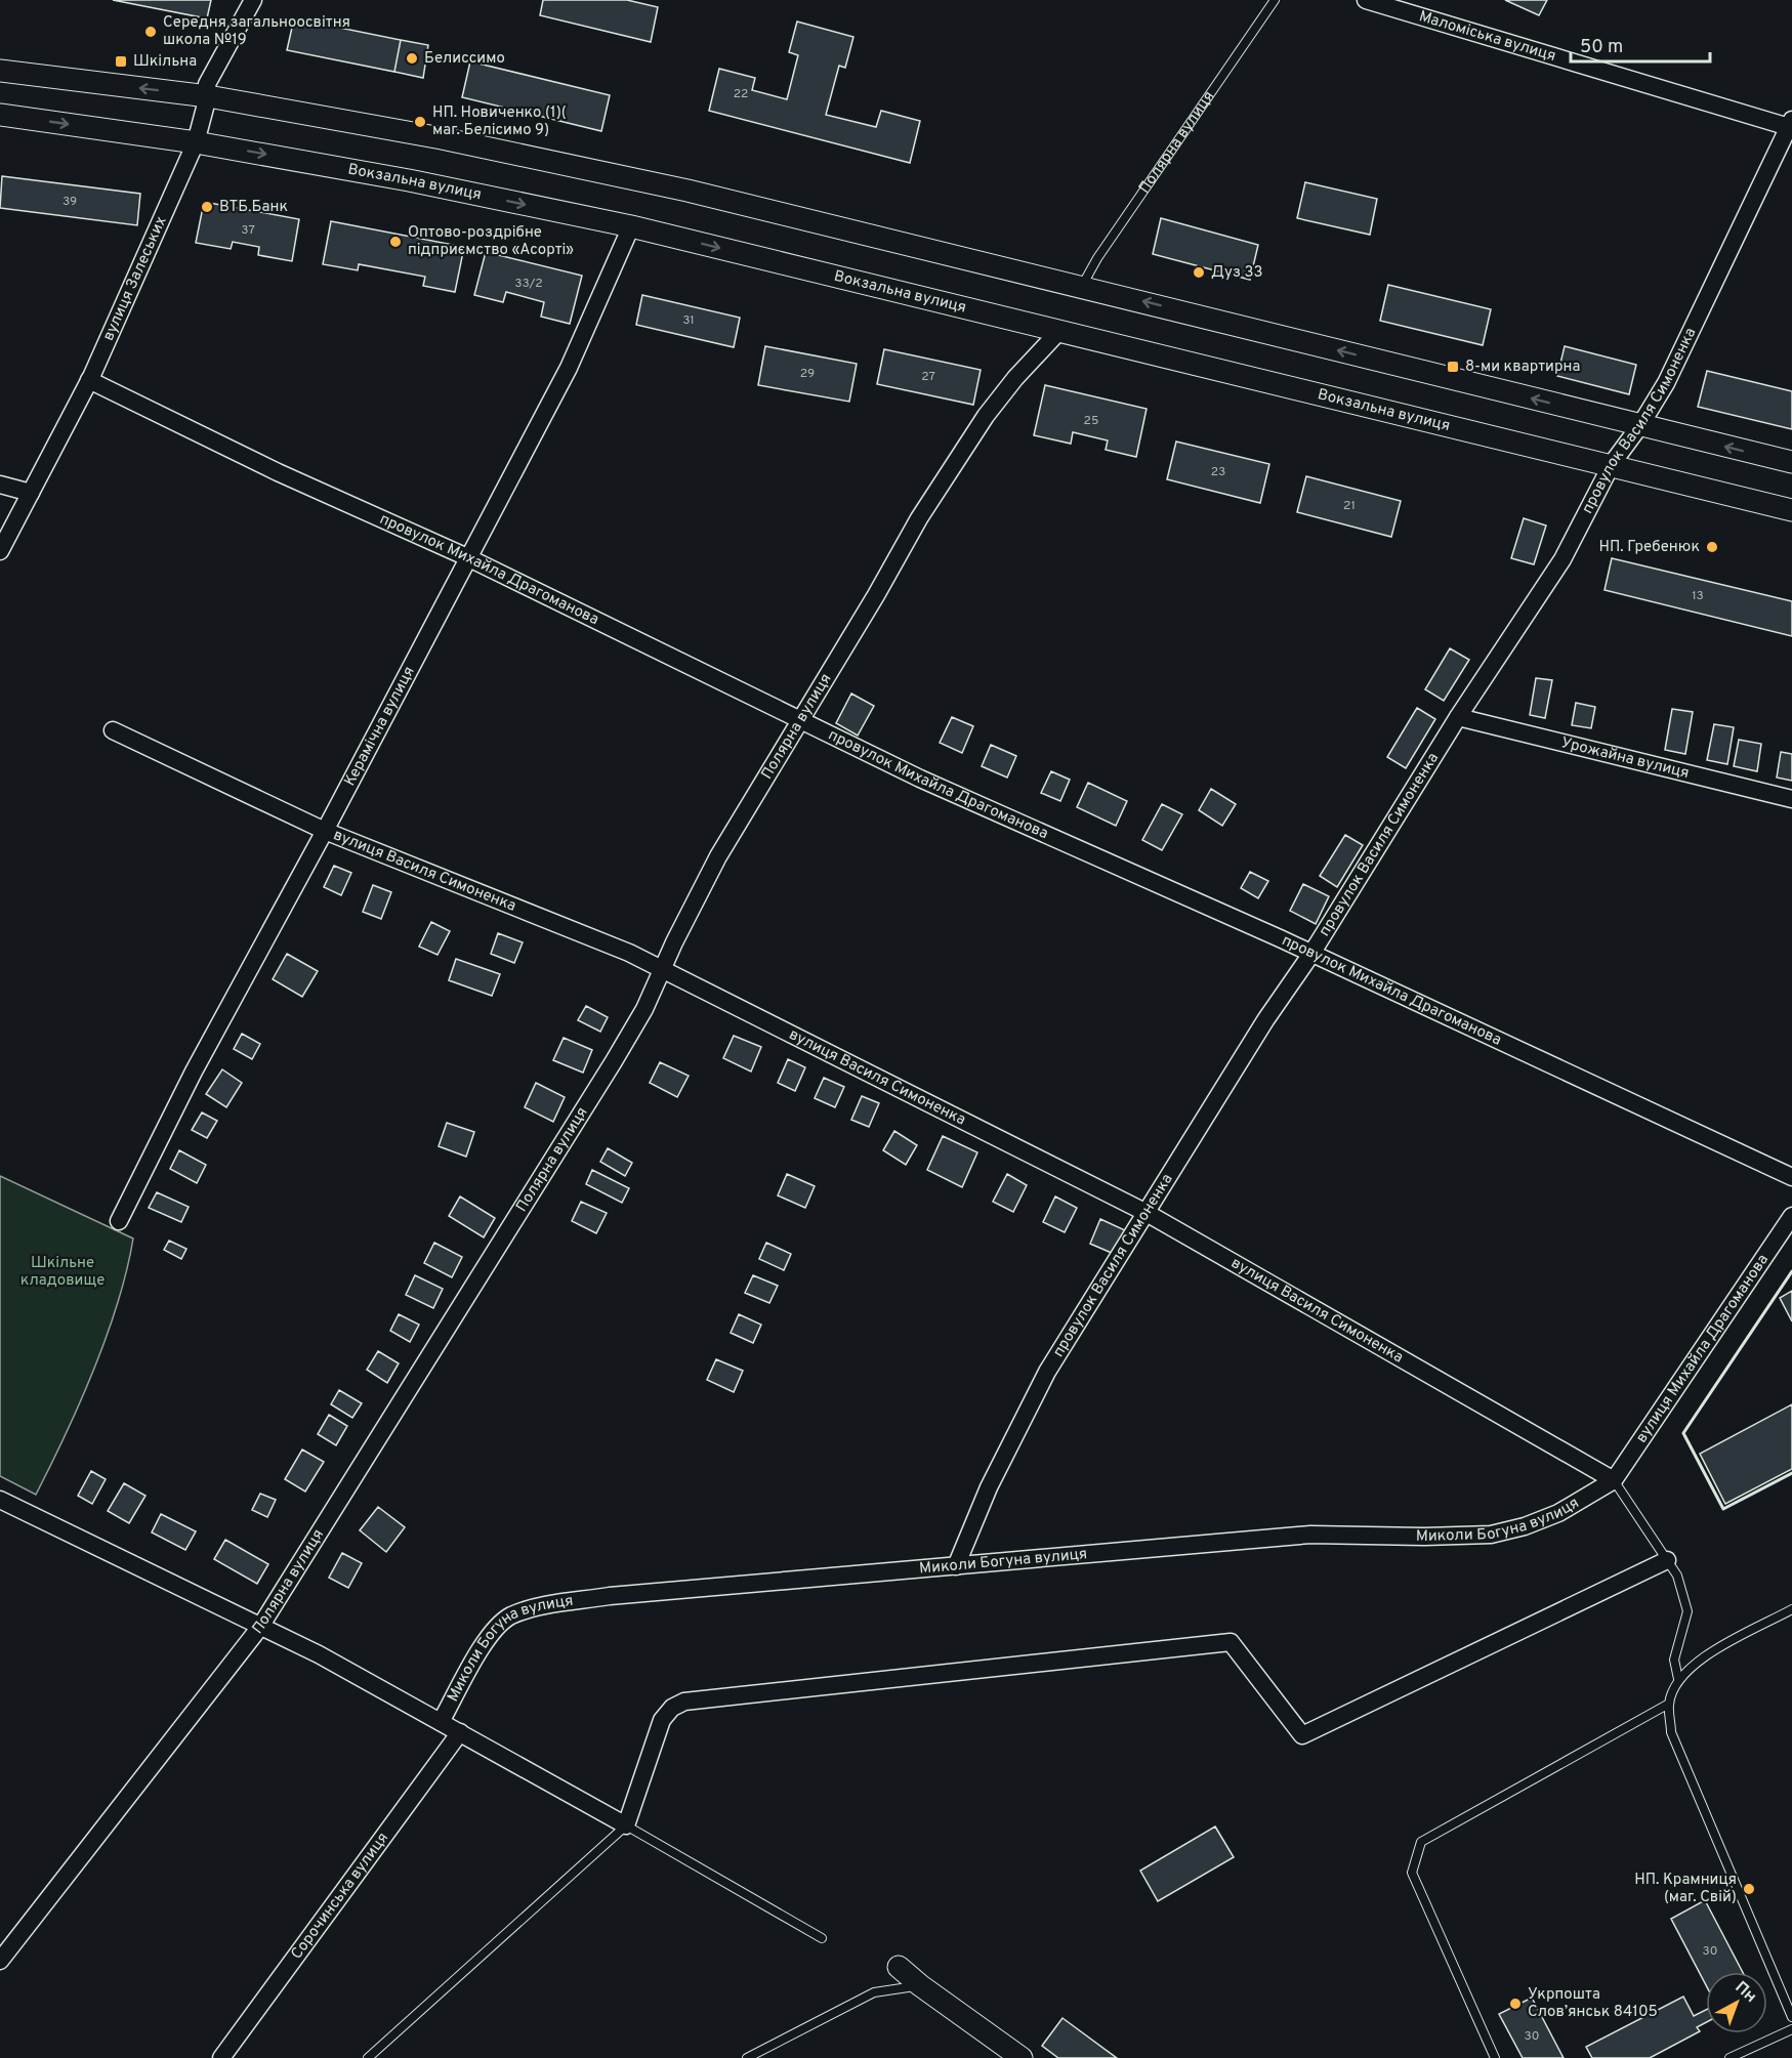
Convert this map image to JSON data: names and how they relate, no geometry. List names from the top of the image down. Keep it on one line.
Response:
{"streets":{"street":["Маломіська вулиця","Полярна вулиця","Вокзальна вулиця","вулиця Залеських","провулок Василя Симоненка","провулок Михайла Драгоманова","Керамічна вулиця","Урожайна вулиця","вулиця Василя Симоненка","вулиця Михайла Драгоманова","Миколи Богуна вулиця","Сорочинська вулиця"]},"crossings":[["Маломіська вулиця","провулок Василя Симоненка"],["Полярна вулиця","Вокзальна вулиця"],["Полярна вулиця","провулок Михайла Драгоманова"],["Полярна вулиця","вулиця Василя Симоненка"],["Полярна вулиця","Миколи Богуна вулиця"],["Вокзальна вулиця","вулиця Залеських"],["Вокзальна вулиця","провулок Василя Симоненка"],["Вокзальна вулиця","Керамічна вулиця"],["вулиця Залеських","провулок Михайла Драгоманова"],["провулок Василя Симоненка","провулок Михайла Драгоманова"],["провулок Василя Симоненка","Урожайна вулиця"],["провулок Василя Симоненка","вулиця Василя Симоненка"],["провулок Василя Симоненка","Миколи Богуна вулиця"],["провулок Михайла Драгоманова","Керамічна вулиця"],["Керамічна вулиця","вулиця Василя Симоненка"],["вулиця Василя Симоненка","вулиця Михайла Драгоманова"],["вулиця Василя Симоненка","Миколи Богуна вулиця"],["вулиця Михайла Драгоманова","Миколи Богуна вулиця"],["Миколи Богуна вулиця","Сорочинська вулиця"]],"parks":["Шкільне кладовище"],"places":{"other":["Середня загальноосвітня школа №19","Белиссимо","НП. Новиченко (1)( маг. Белісимо 9)","ВТБ Банк","Оптово-роздрібне підприємство «Асортi»","Дуз 33","НП. Гребенюк","НП. Крамниця (маг. Свій)","Укрпошта Слов’янськ 84105"],"transit":["Шкільна","8-ми квартирна"]},"house_numbers":["22","39","37","33/2","31","29","27","25","23","21","13","30","30"],"scale_bar":"50 m","north":"top right"}
